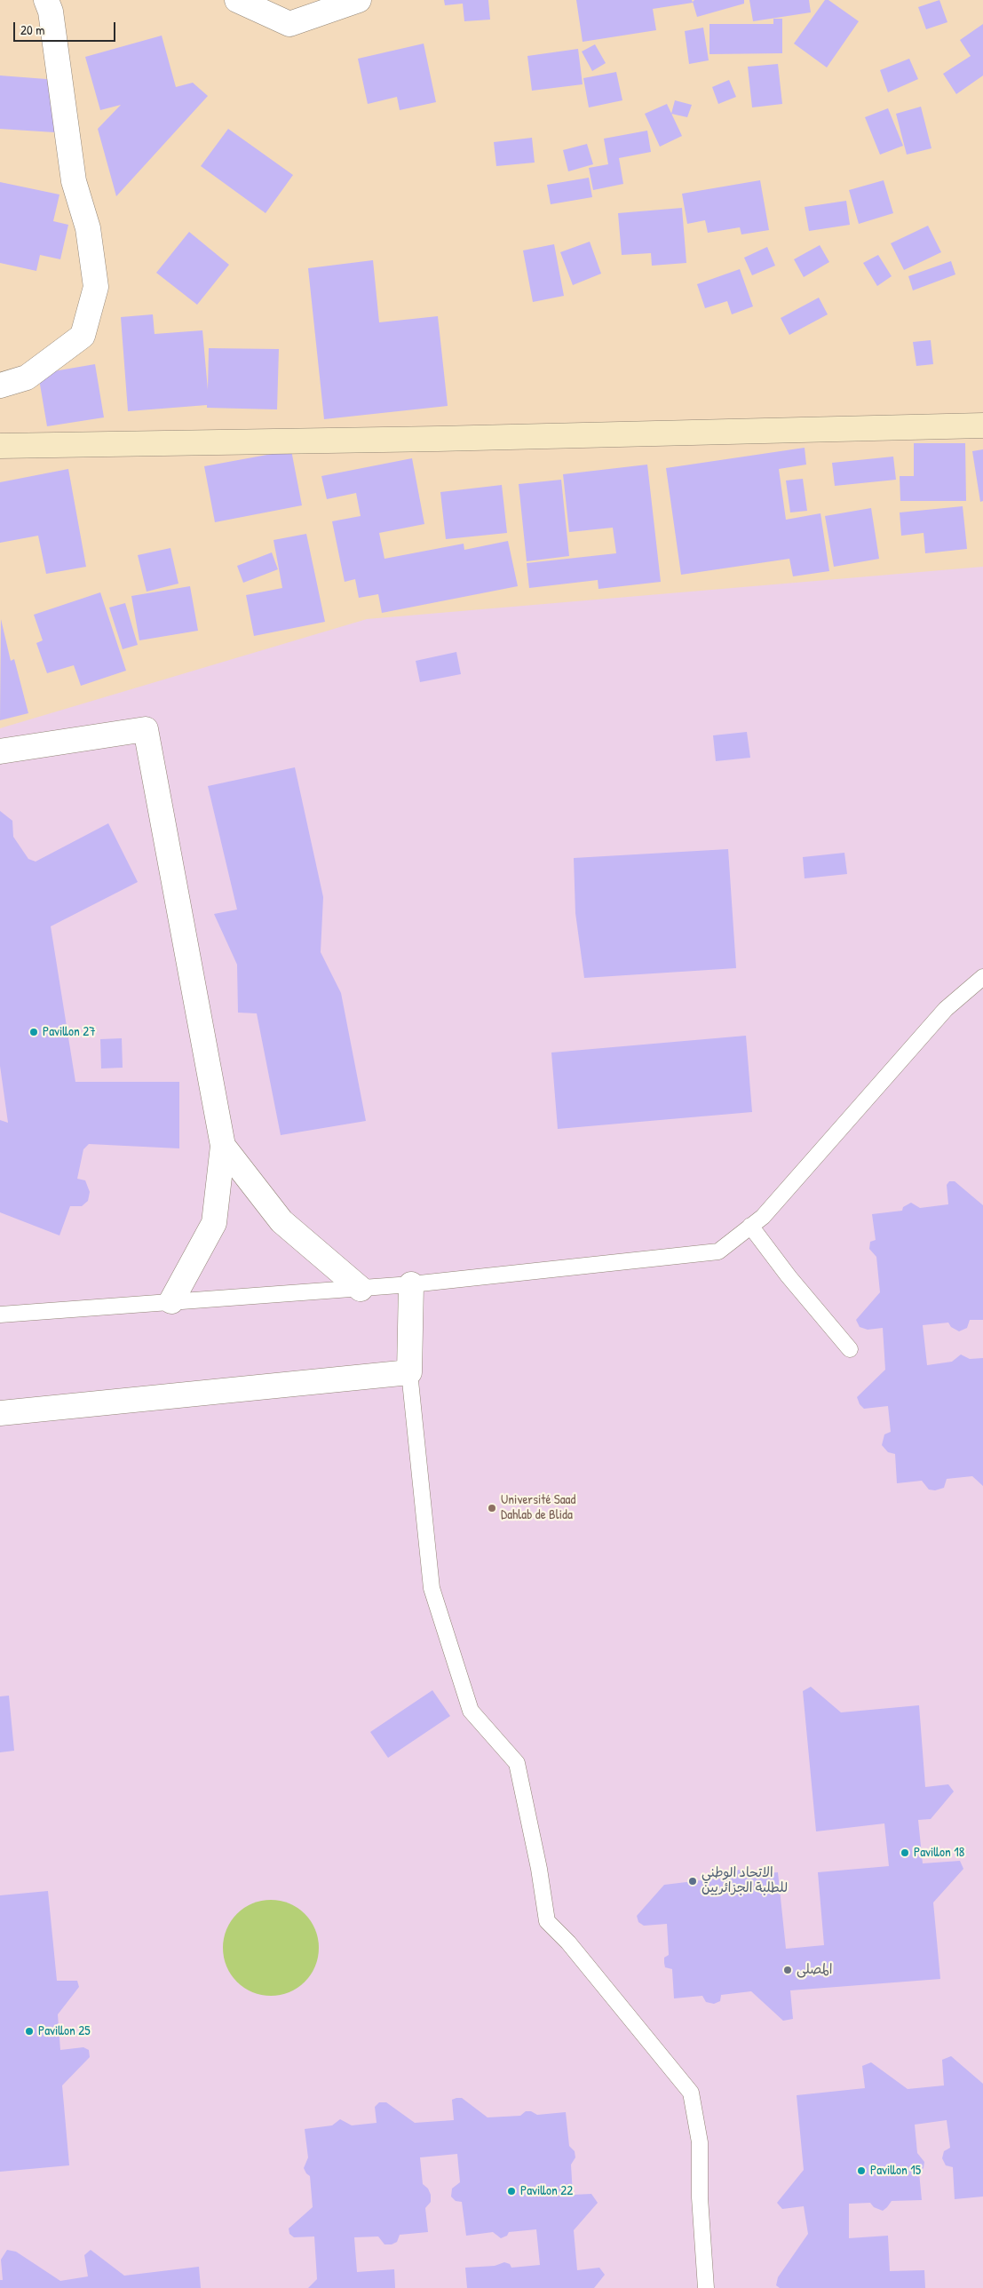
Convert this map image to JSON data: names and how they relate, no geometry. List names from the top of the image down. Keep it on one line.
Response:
{"places":["Pavillon 27","Université Saad Dahlab de Blida","Pavillon 18","الاتحاد الوطني للطلبة الجزائريين","المصلى","Pavillon 25","Pavillon 15","Pavillon 22"],"scale_bar":"20 m"}
